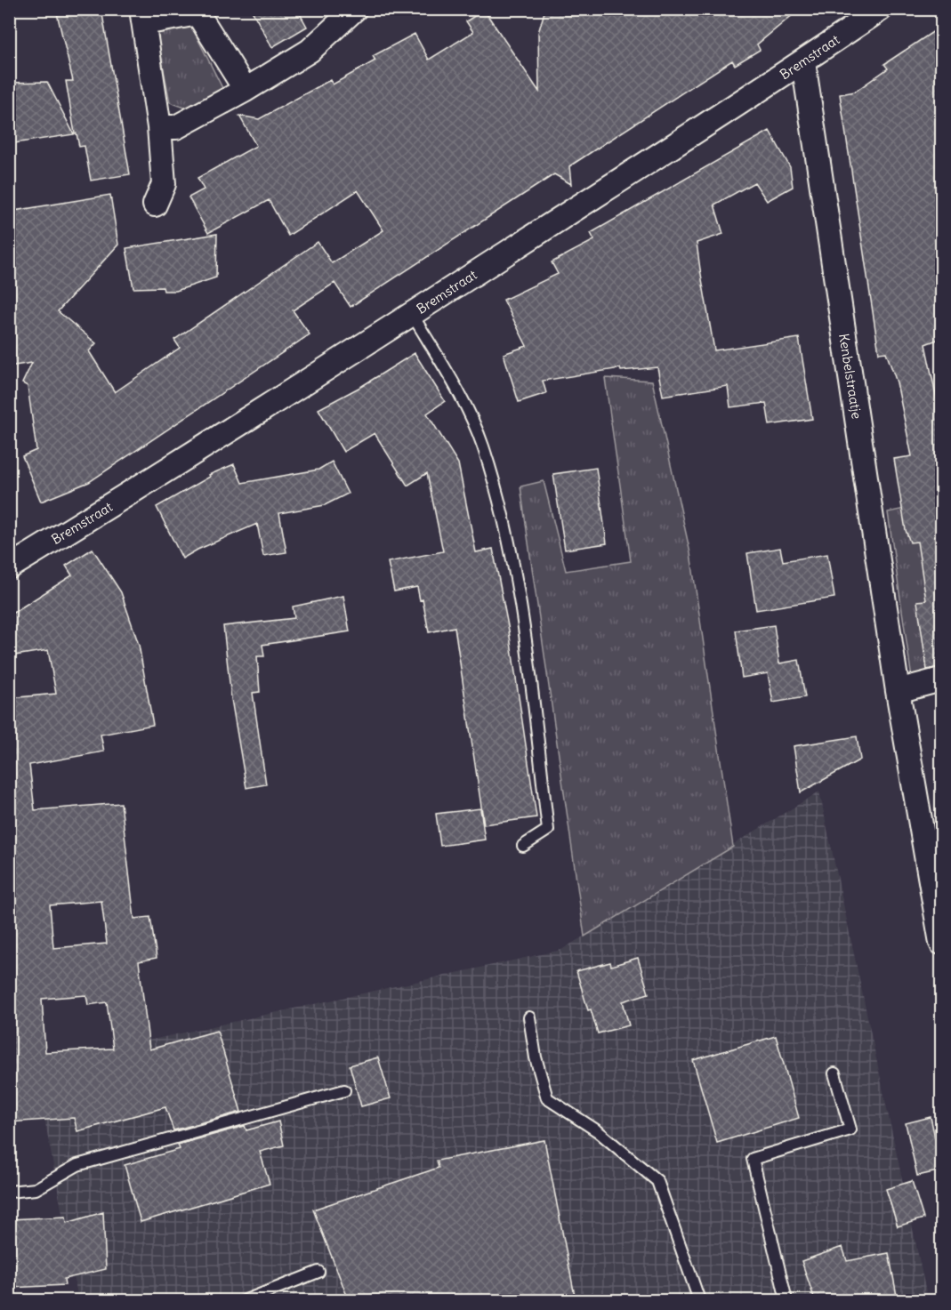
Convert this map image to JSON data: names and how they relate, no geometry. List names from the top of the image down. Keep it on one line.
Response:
{"streets":{"street":["Bremstraat","Kenbelstraatje"]},"crossings":[["Bremstraat","Kenbelstraatje"]]}
